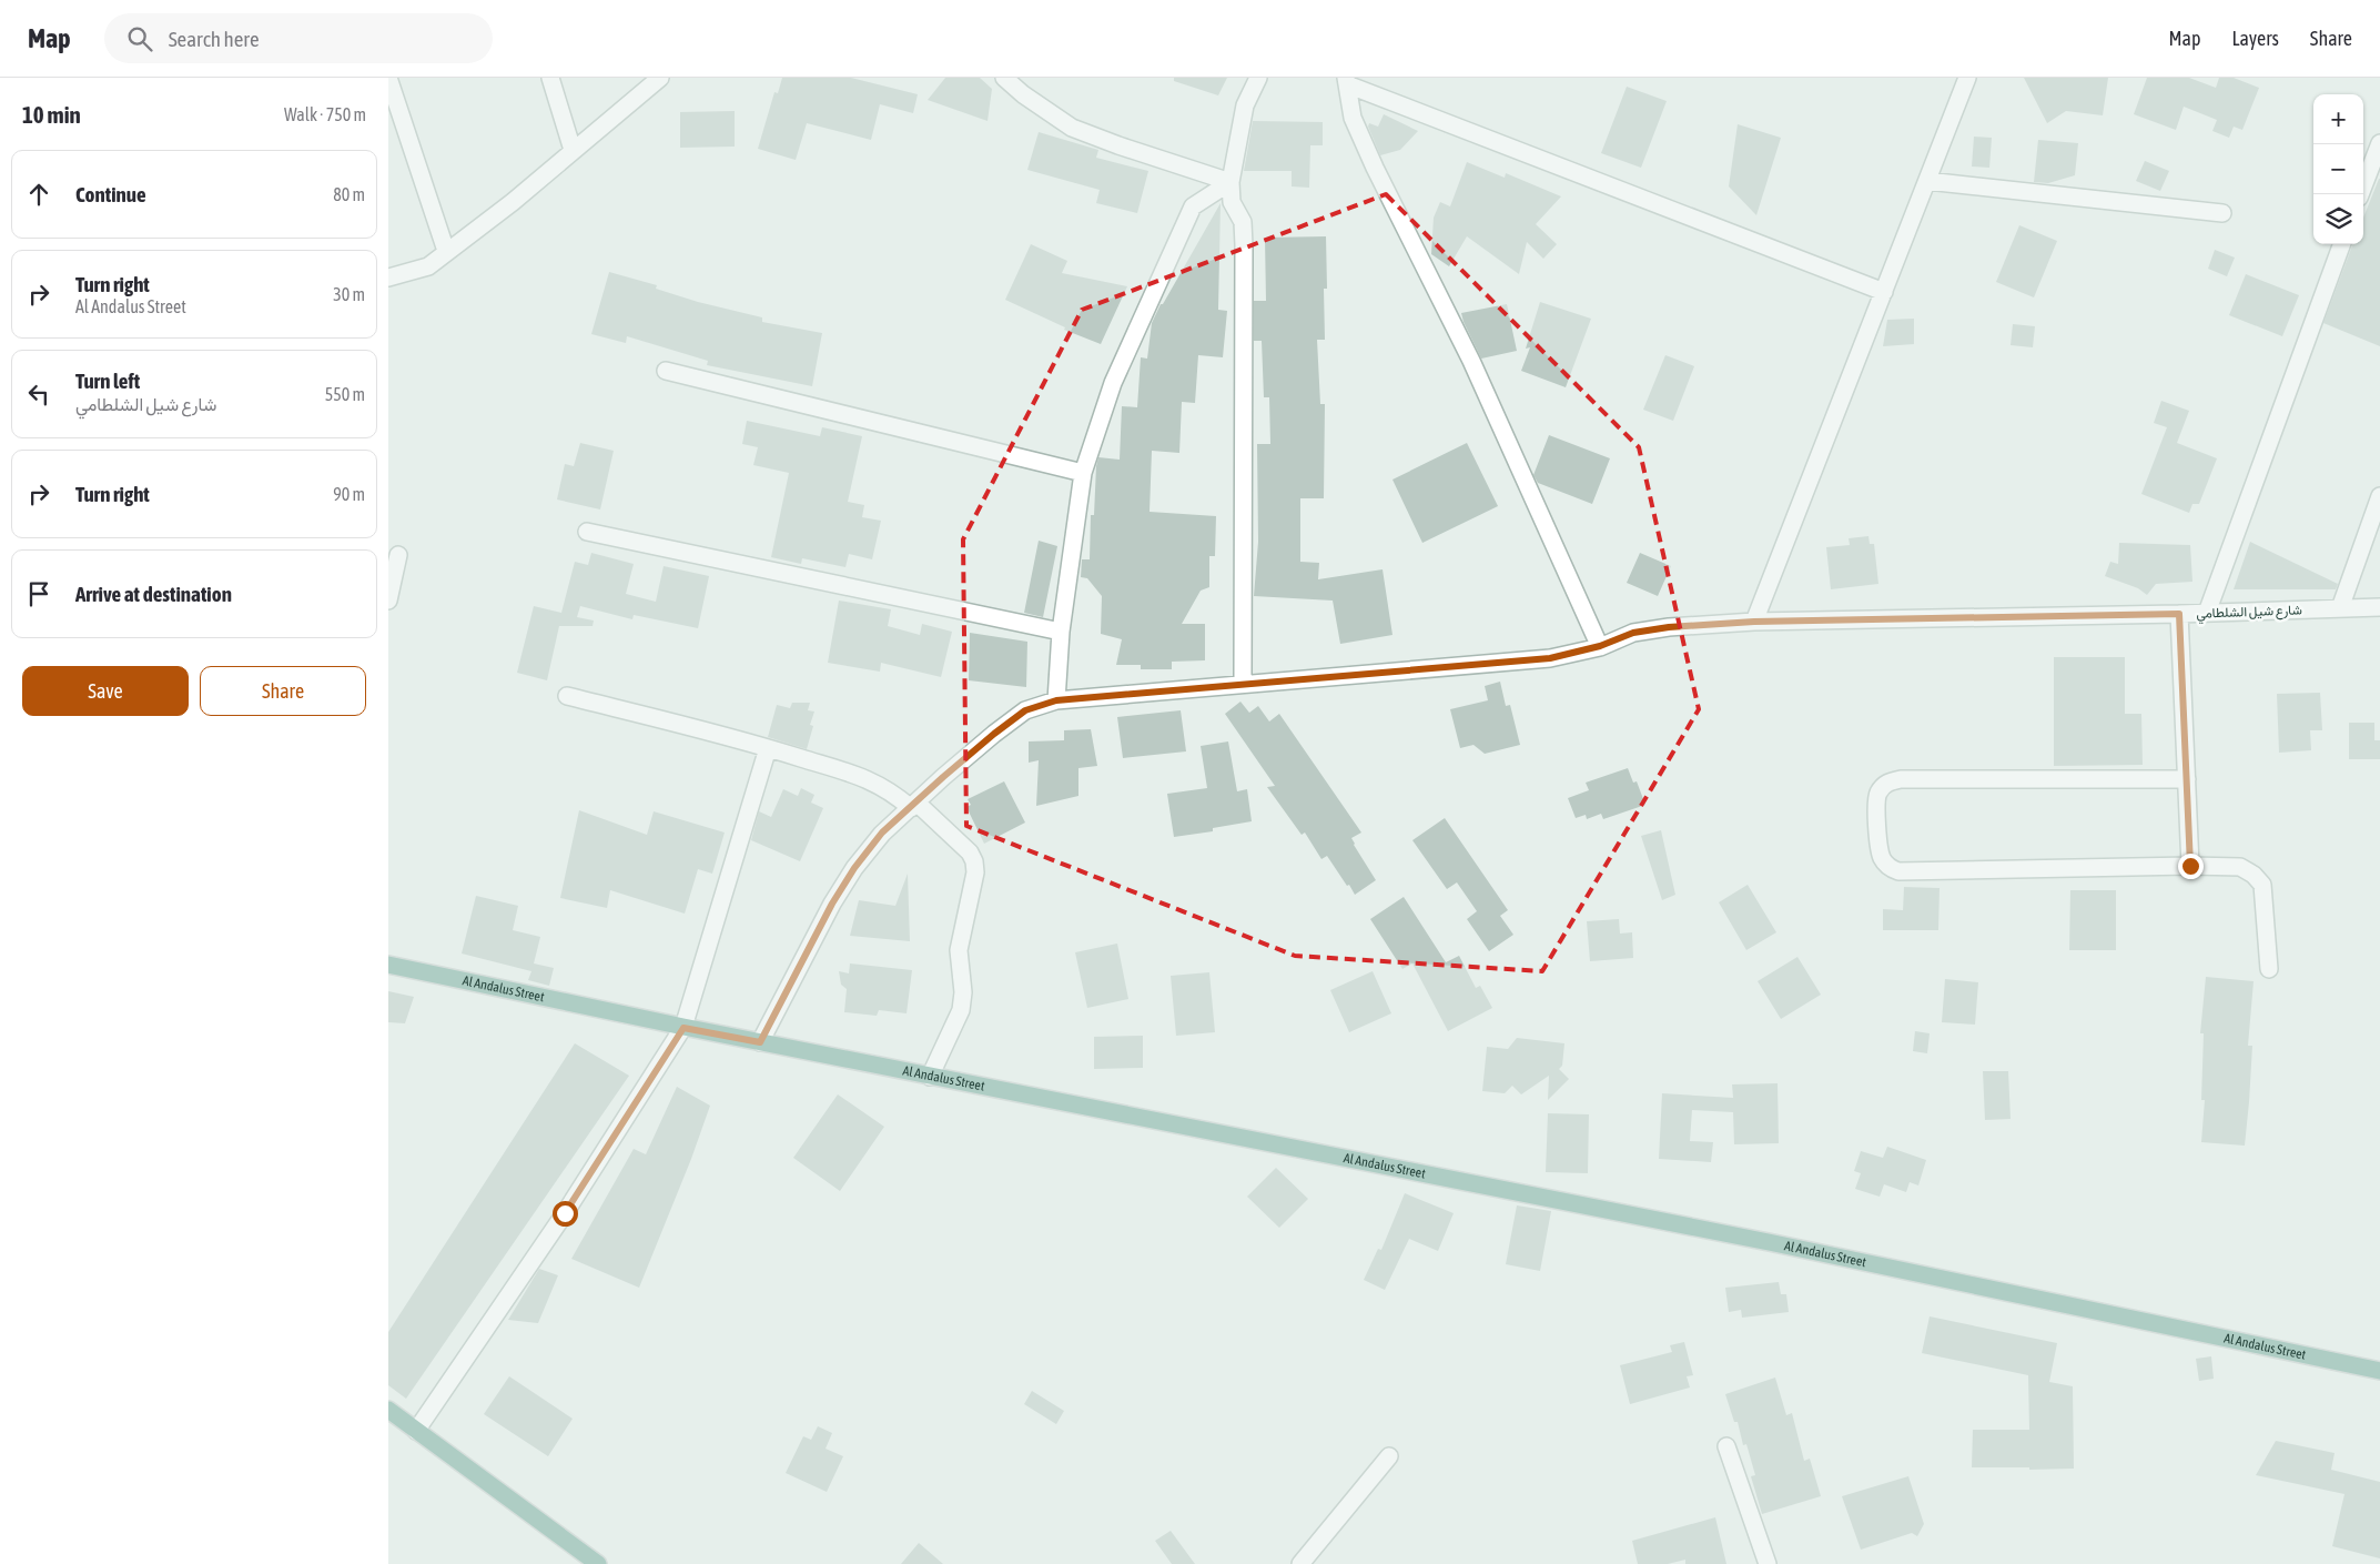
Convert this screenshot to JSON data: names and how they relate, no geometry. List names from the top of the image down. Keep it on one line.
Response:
{"streets":{"main road":["Al Andalus Street"],"street":["شارع شيل الشلطامي"]},"crossings":[["شارع شيل الشلطامي","Al Andalus Street"]],"page":{"header":"Map","search":"Search here","nav":["Map","Layers","Share"],"heading":["10 min","Walk · 750 m"],"map_buttons":["+","−"],"list":[["Continue","80 m"],["Turn right","Al Andalus Street","30 m"],["Turn left","شارع شيل الشلطامي","550 m"],["Turn right","90 m"],"Arrive at destination"],"buttons":["Save","Share"]}}
